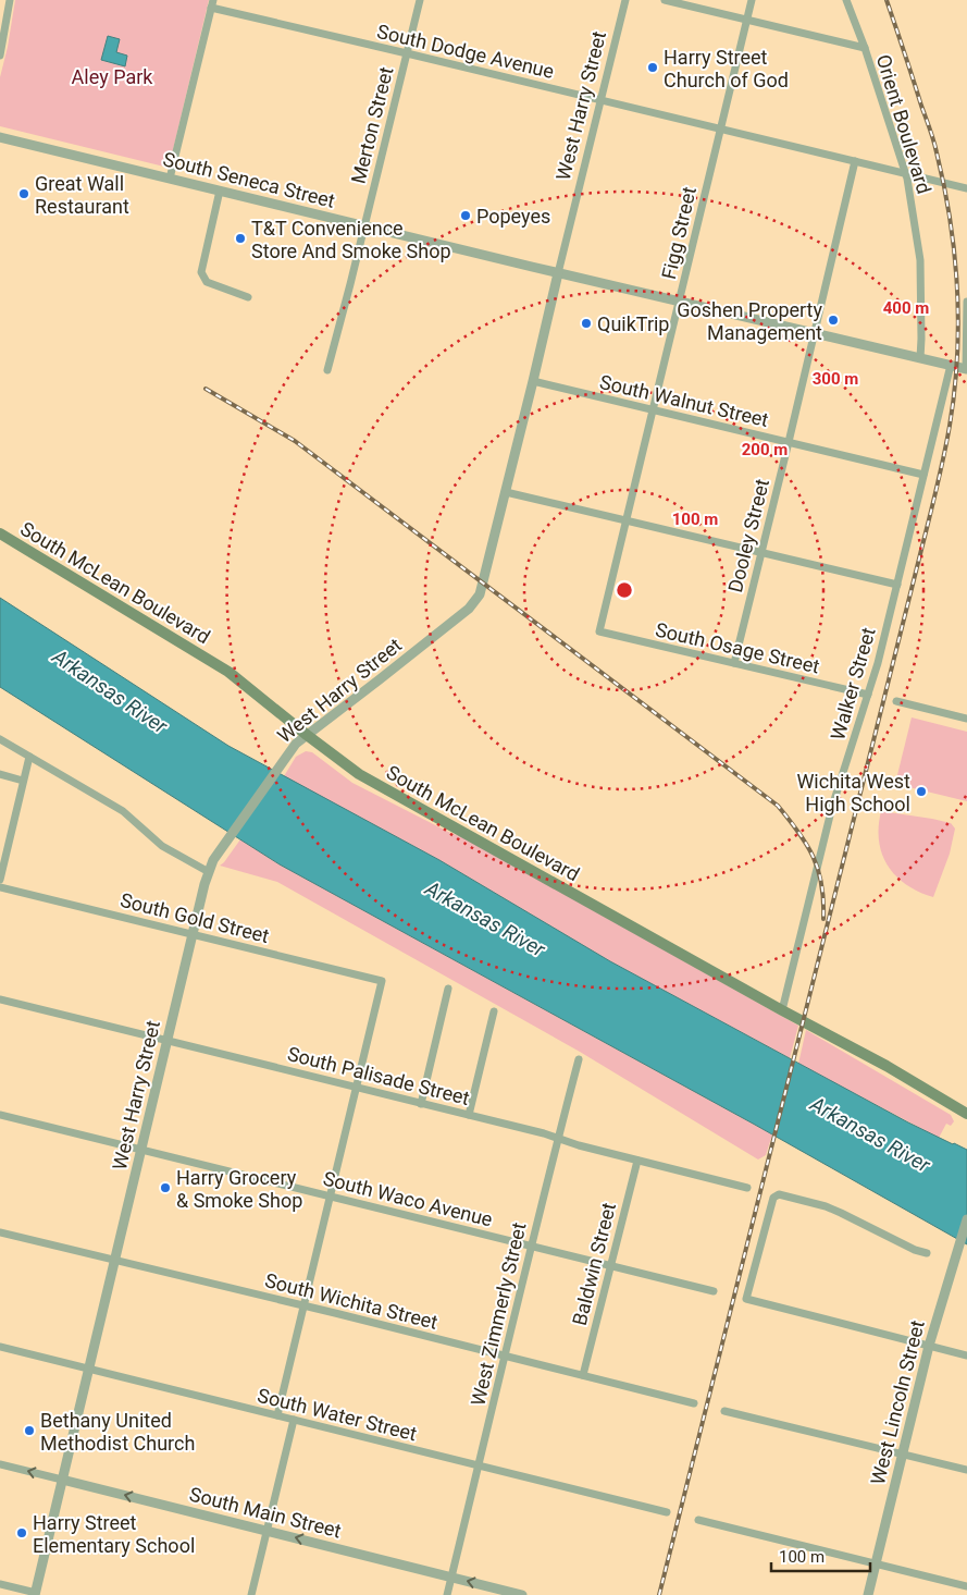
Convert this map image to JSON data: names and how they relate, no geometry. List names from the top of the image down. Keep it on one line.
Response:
{"streets":{"main road":["South McLean Boulevard"],"street":["South Dodge Avenue","West Harry Street","Orient Boulevard","Merton Street","South Seneca Street","Figg Street","South Walnut Street","Dooley Street","South Osage Street","Walker Street","South Gold Street","South Palisade Street","South Waco Avenue","Baldwin Street","South Wichita Street","West Zimmerly Street","West Lincoln Street","South Water Street","South Main Street"]},"crossings":[["South Dodge Avenue","West Harry Street"],["South Dodge Avenue","Orient Boulevard"],["South Dodge Avenue","Merton Street"],["South Dodge Avenue","Figg Street"],["South Dodge Avenue","Dooley Street"],["West Harry Street","South Seneca Street"],["West Harry Street","South Walnut Street"],["West Harry Street","South McLean Boulevard"],["West Harry Street","South Gold Street"],["West Harry Street","South Palisade Street"],["West Harry Street","South Waco Avenue"],["West Harry Street","South Wichita Street"],["West Harry Street","South Water Street"],["West Harry Street","South Main Street"],["Orient Boulevard","South Seneca Street"],["Merton Street","South Seneca Street"],["South Seneca Street","Figg Street"],["South Seneca Street","Dooley Street"],["South Seneca Street","Walker Street"],["Figg Street","South Walnut Street"],["Figg Street","South Osage Street"],["South Walnut Street","Dooley Street"],["South Walnut Street","Walker Street"],["Dooley Street","South Osage Street"],["South McLean Boulevard","Walker Street"],["South Osage Street","Walker Street"],["South Gold Street","South Palisade Street"],["South Palisade Street","Baldwin Street"],["South Palisade Street","West Zimmerly Street"],["South Waco Avenue","Baldwin Street"],["South Waco Avenue","West Zimmerly Street"],["Baldwin Street","South Wichita Street"],["South Wichita Street","West Zimmerly Street"],["West Zimmerly Street","South Water Street"],["West Zimmerly Street","South Main Street"]],"one_way":["South Main Street"],"water":["Arkansas River"],"parks":["Aley Park"],"places":["Harry Street Church of God","Great Wall Restaurant","Popeyes","T&T Convenience Store And Smoke Shop","Goshen Property Management","QuikTrip","Wichita West High School","Harry Grocery & Smoke Shop","Bethany United Methodist Church","Harry Street Elementary School"],"scale_bar":"100 m","rings":["400 m","300 m","200 m","100 m"]}
